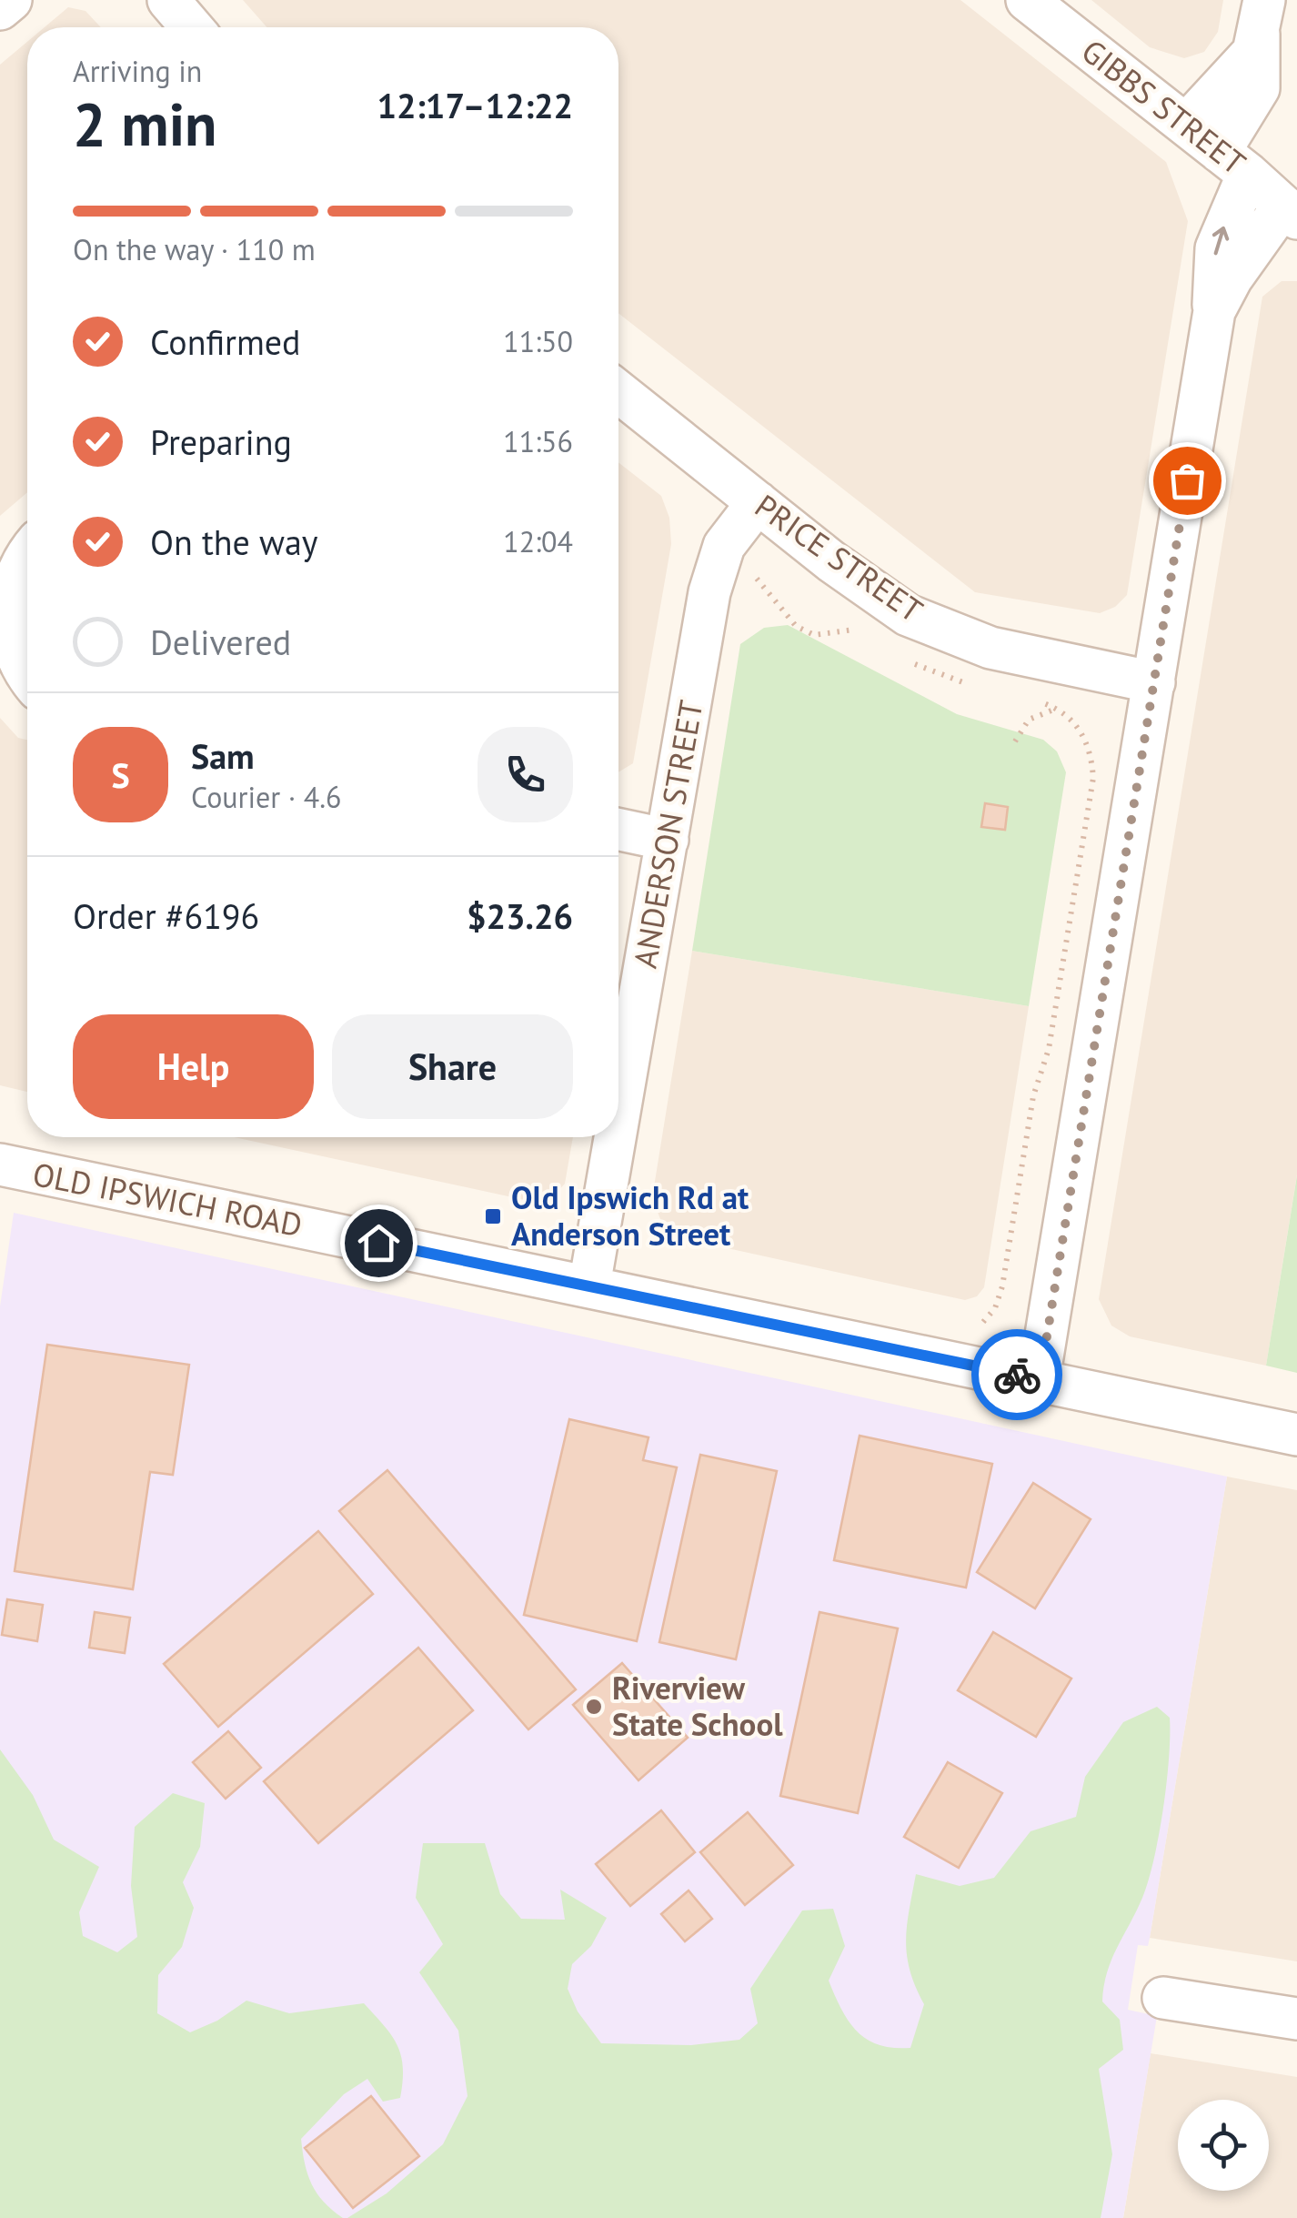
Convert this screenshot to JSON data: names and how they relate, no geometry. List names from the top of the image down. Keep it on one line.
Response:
{"streets":{"street":["GIBBS STREET","PRICE STREET","ANDERSON STREET","OLD IPSWICH ROAD"]},"crossings":[["PRICE STREET","ANDERSON STREET"],["ANDERSON STREET","OLD IPSWICH ROAD"]],"places":{"transit":["Old Ipswich Rd at Anderson Street"],"other":["Riverview State School"]},"page":{"heading":["2 min","Arriving in","12:17–12:22"],"panel":["Sam","Courier · 4.6","Order #6196","$23.26"],"bar":"On the way · 110 m","list":[["Confirmed","11:50"],["Preparing","11:56"],["On the way","12:04"],"Delivered"],"round":"S","buttons":["Help","Share"]}}
